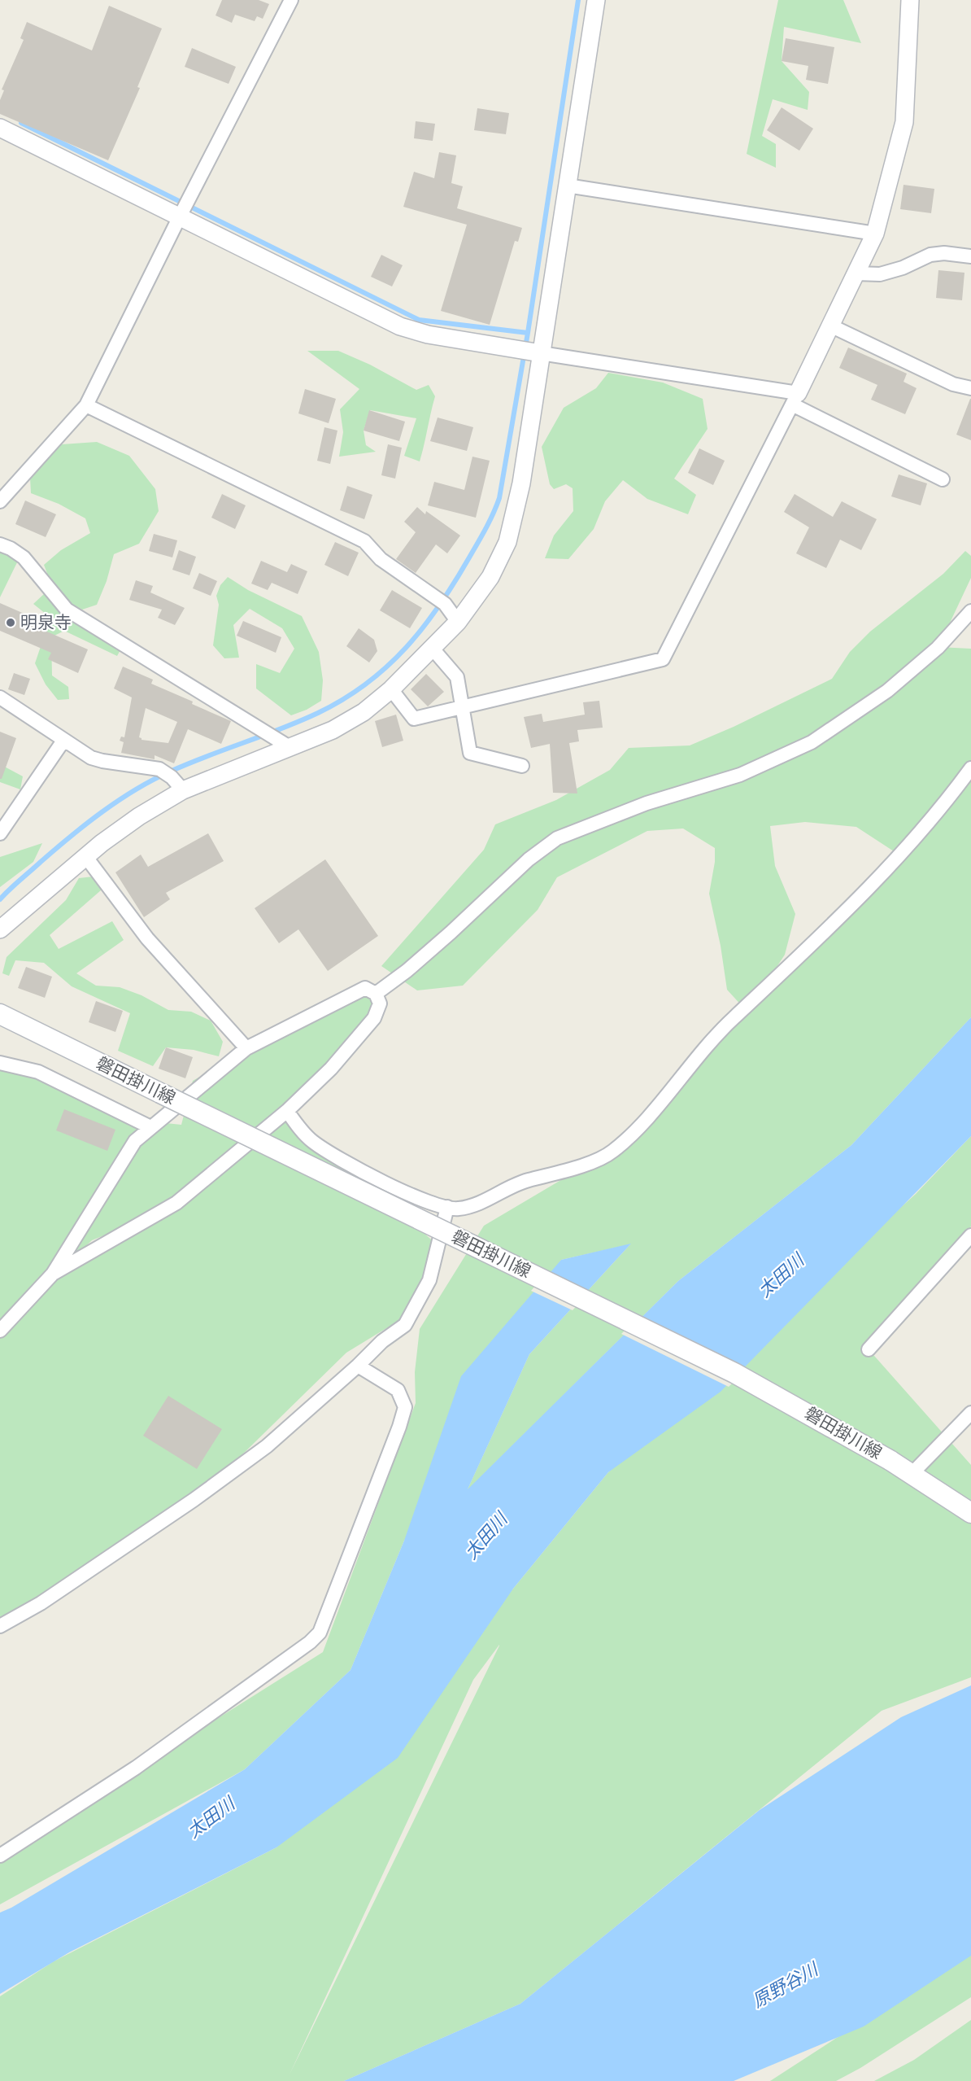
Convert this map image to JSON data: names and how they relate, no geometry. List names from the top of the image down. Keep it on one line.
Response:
{"streets":{"main road":["磐田掛川線"]},"water":["太田川","原野谷川"],"places":["明泉寺"]}
